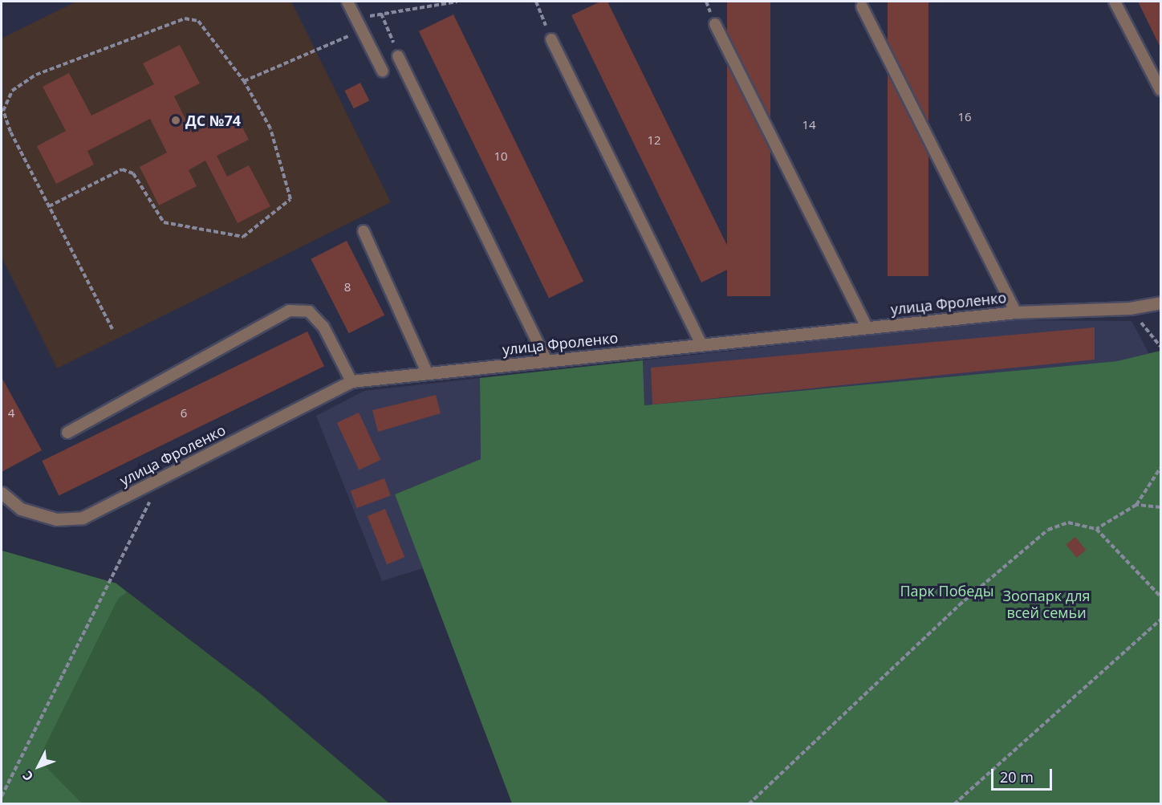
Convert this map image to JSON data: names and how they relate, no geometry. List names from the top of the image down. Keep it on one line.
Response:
{"streets":{"street":["улица Фроленко"]},"parks":["Парк Победы","Зоопарк для всей семьи"],"places":["ДС №74"],"house_numbers":["16","14","12","10","8","4","6"],"scale_bar":"20 m","north":"bottom left"}
